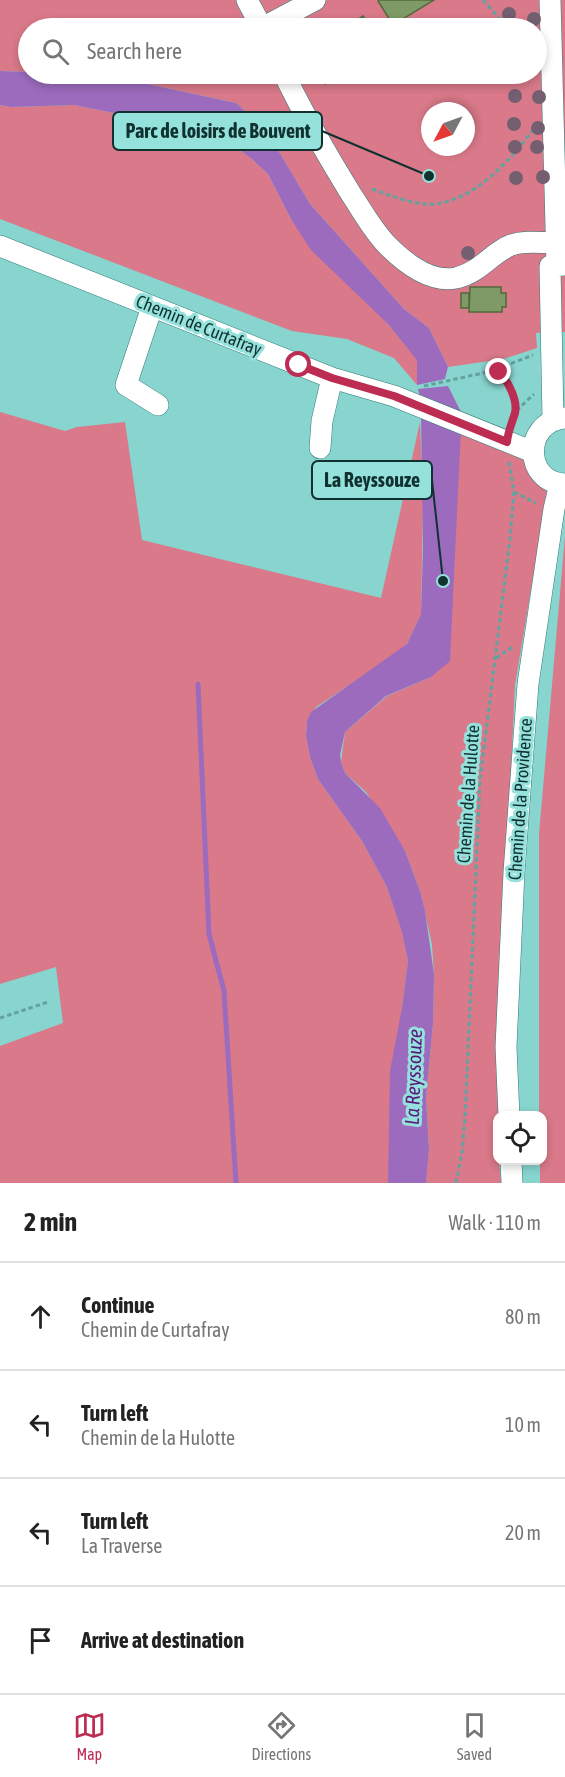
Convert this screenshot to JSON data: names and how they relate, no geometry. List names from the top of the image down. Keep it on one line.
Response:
{"streets":{"street":["Chemin de Curtafray","Chemin de la Providence"],"path":["Chemin de la Hulotte"]},"crossings":[["Chemin de Curtafray","Chemin de la Hulotte"]],"water":["La Reyssouze"],"places":["Parc de loisirs de Bouvent","La Reyssouze"],"north":"bottom left","page":{"search":"Search here","heading":["2 min","Walk · 110 m"],"list":[["Continue","Chemin de Curtafray","80 m"],["Turn left","Chemin de la Hulotte","10 m"],["Turn left","La Traverse","20 m"],"Arrive at destination"],"nav":["Map","Directions","Saved"]}}
